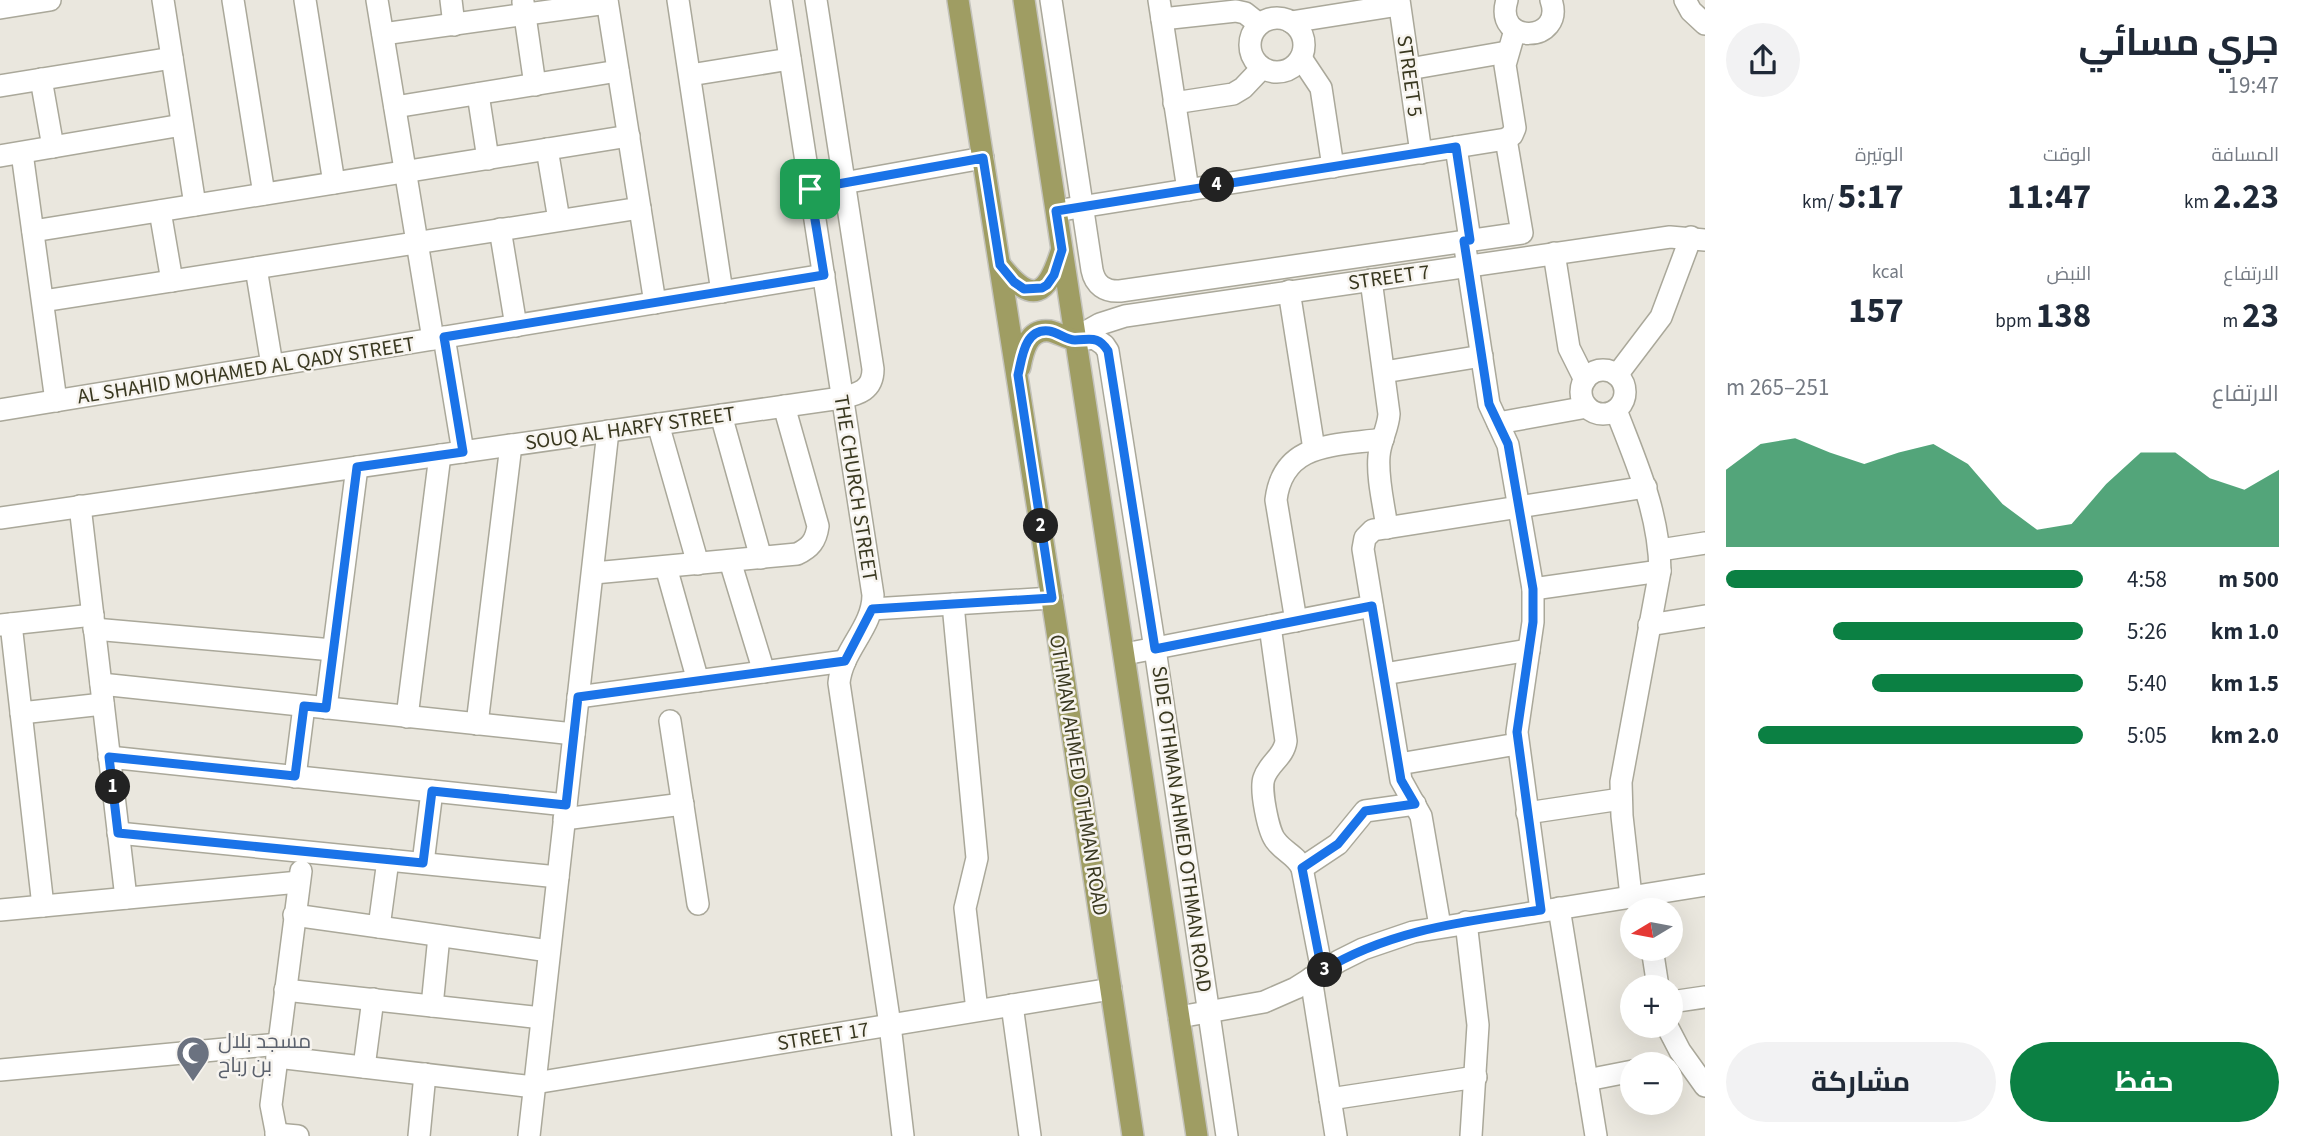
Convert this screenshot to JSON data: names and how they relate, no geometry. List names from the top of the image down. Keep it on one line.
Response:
{"streets":{"main road":["OTHMAN AHMED OTHMAN ROAD"],"street":["STREET 5","STREET 7","AL SHAHID MOHAMED AL QADY STREET","SOUQ AL HARFY STREET","THE CHURCH STREET","SIDE OTHMAN AHMED OTHMAN ROAD","STREET 17"]},"crossings":[["STREET 7","SIDE OTHMAN AHMED OTHMAN ROAD"],["AL SHAHID MOHAMED AL QADY STREET","THE CHURCH STREET"],["SOUQ AL HARFY STREET","THE CHURCH STREET"],["THE CHURCH STREET","STREET 17"],["OTHMAN AHMED OTHMAN ROAD","STREET 17"]],"places":{"mosque":["مسجد بلال بن رباح"]},"north":"left","page":{"heading":["جري مسائي","19:47"],"stats":[["المسافة","2.23 km"],["الوقت","11:47"],["الوتيرة","5:17 /km"],["الارتفاع","23 m"],["النبض","138 bpm"],["kcal","157"]],"pins":["4","2","1","3"],"chart":["الارتفاع","251–265 m"],"list":[{"name":"500 m","note":"4:58"},{"name":"1.0 km","note":"5:26"},{"name":"1.5 km","note":"5:40"},{"name":"2.0 km","note":"5:05"}],"map_buttons":["+","−"],"buttons":["حفظ","مشاركة"]}}
